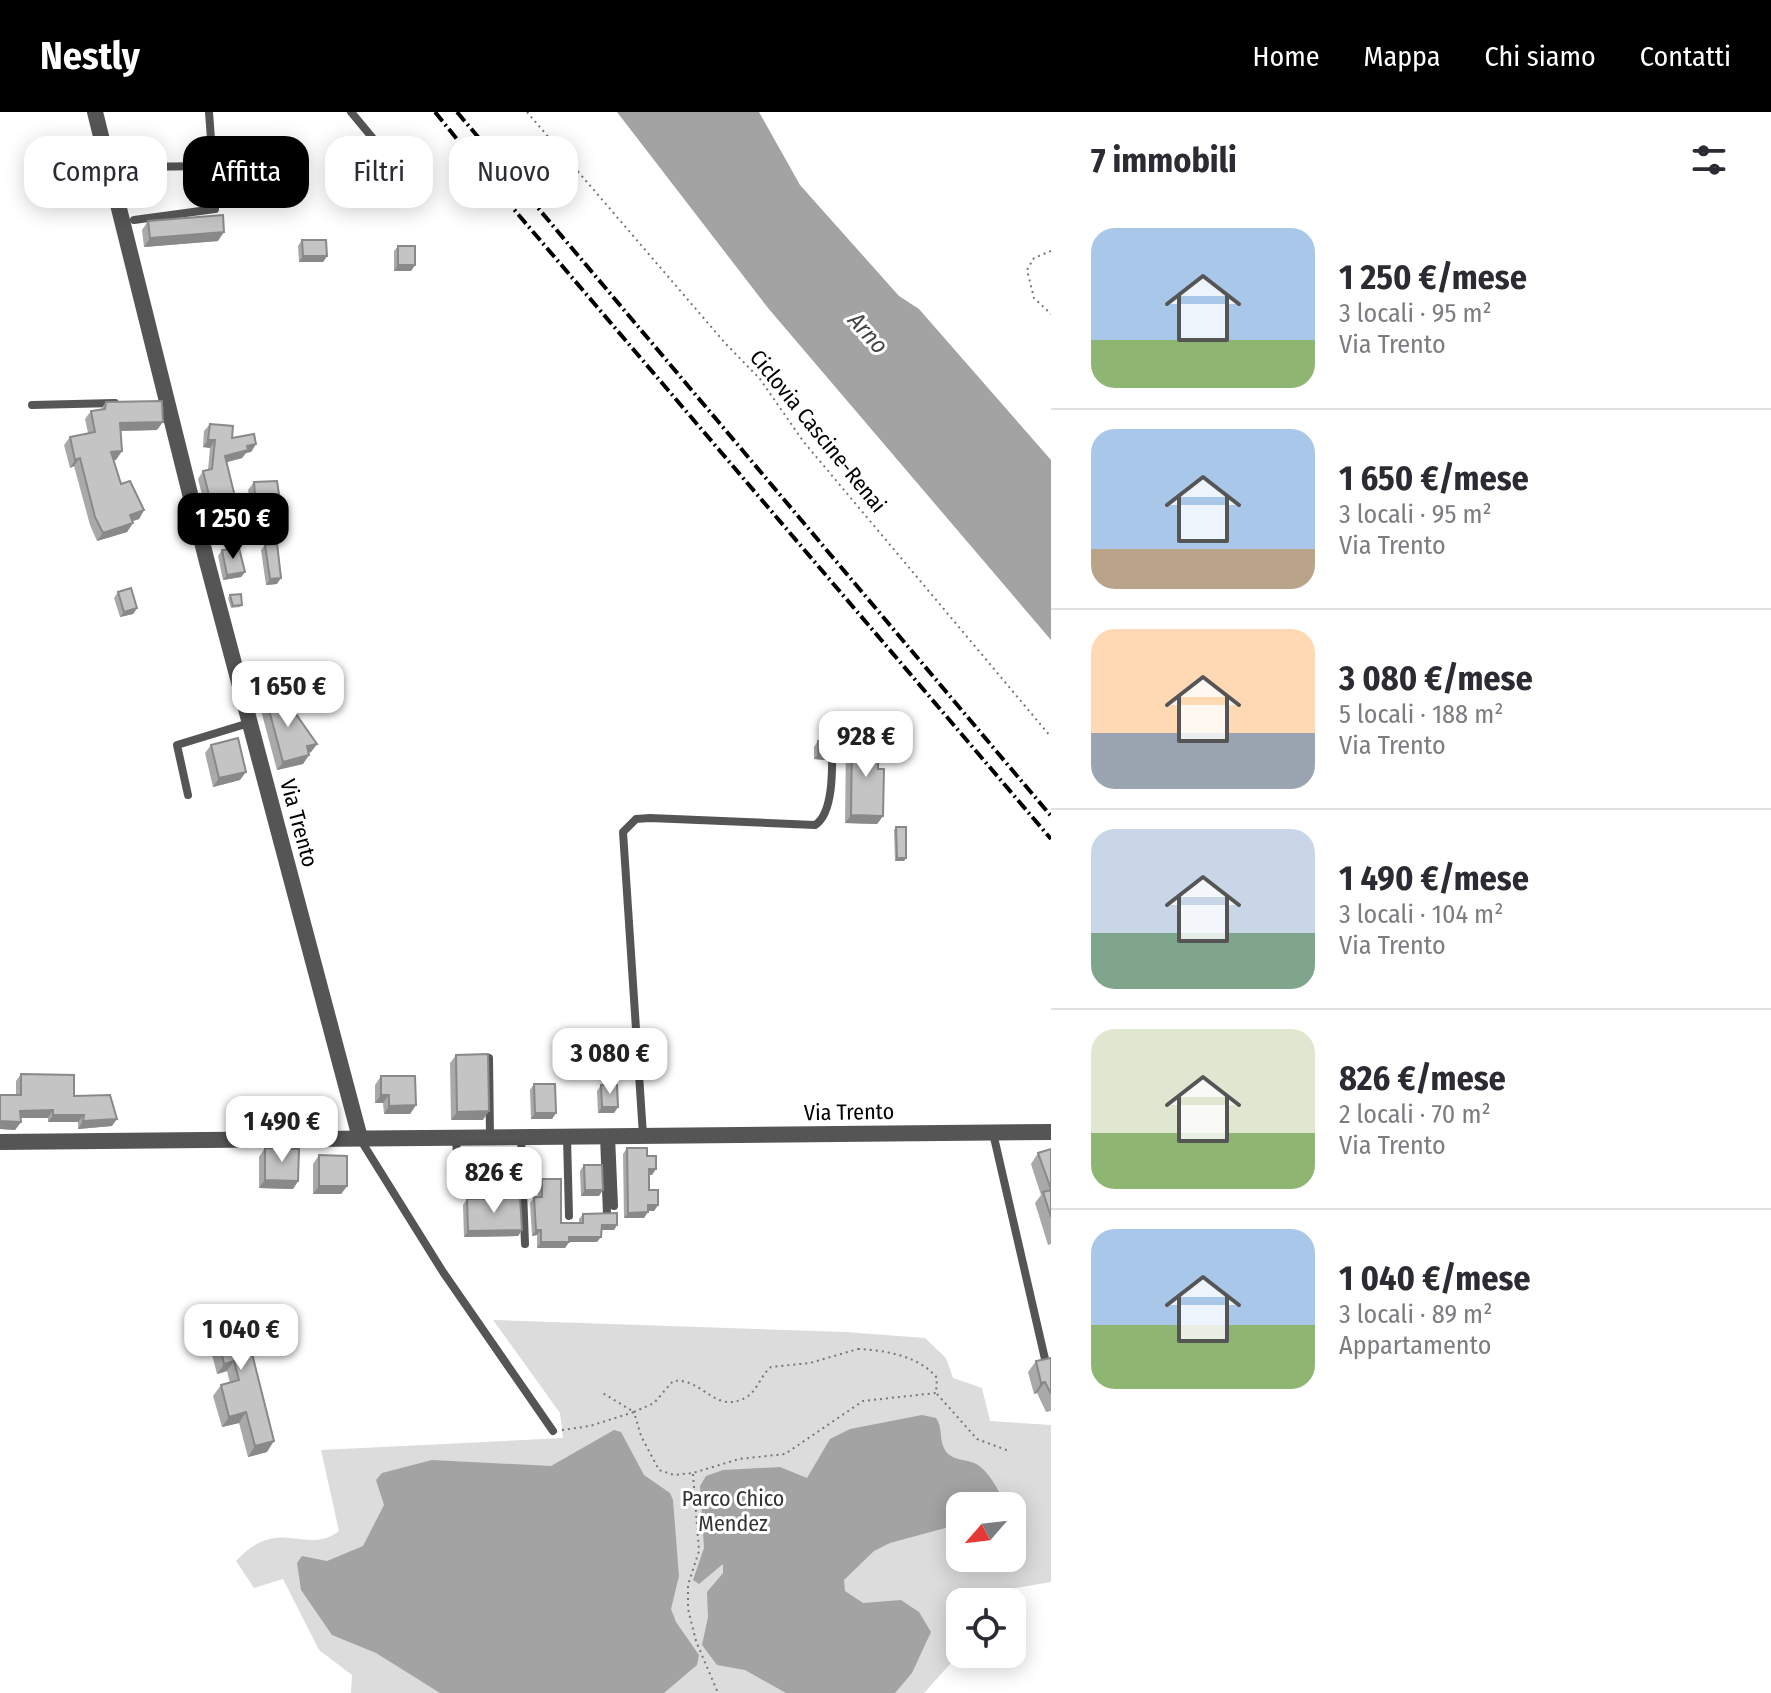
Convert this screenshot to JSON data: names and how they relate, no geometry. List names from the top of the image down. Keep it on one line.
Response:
{"streets":{"street":["Via Trento"],"path":["Ciclovia Cascine-Renai"]},"water":["Arno"],"parks":["Parco Chico Mendez"],"north":"bottom left","page":{"header":"Nestly","nav":["Home","Mappa","Chi siamo","Contatti"],"heading":"7 immobili","chip":["Compra","Affitta","Filtri","Nuovo"],"list":[{"name":"1 250 €/mese","note":"3 locali · 95 m² · Via Trento"},{"name":"1 650 €/mese","note":"3 locali · 95 m² · Via Trento"},{"name":"3 080 €/mese","note":"5 locali · 188 m² · Via Trento"},{"name":"1 490 €/mese","note":"3 locali · 104 m² · Via Trento"},{"name":"826 €/mese","note":"2 locali · 70 m² · Via Trento"},{"name":"1 040 €/mese","note":"3 locali · 89 m² · Appartamento"}],"price":["1 250 €","1 650 €","928 €","3 080 €","1 490 €","826 €","1 040 €"]}}
